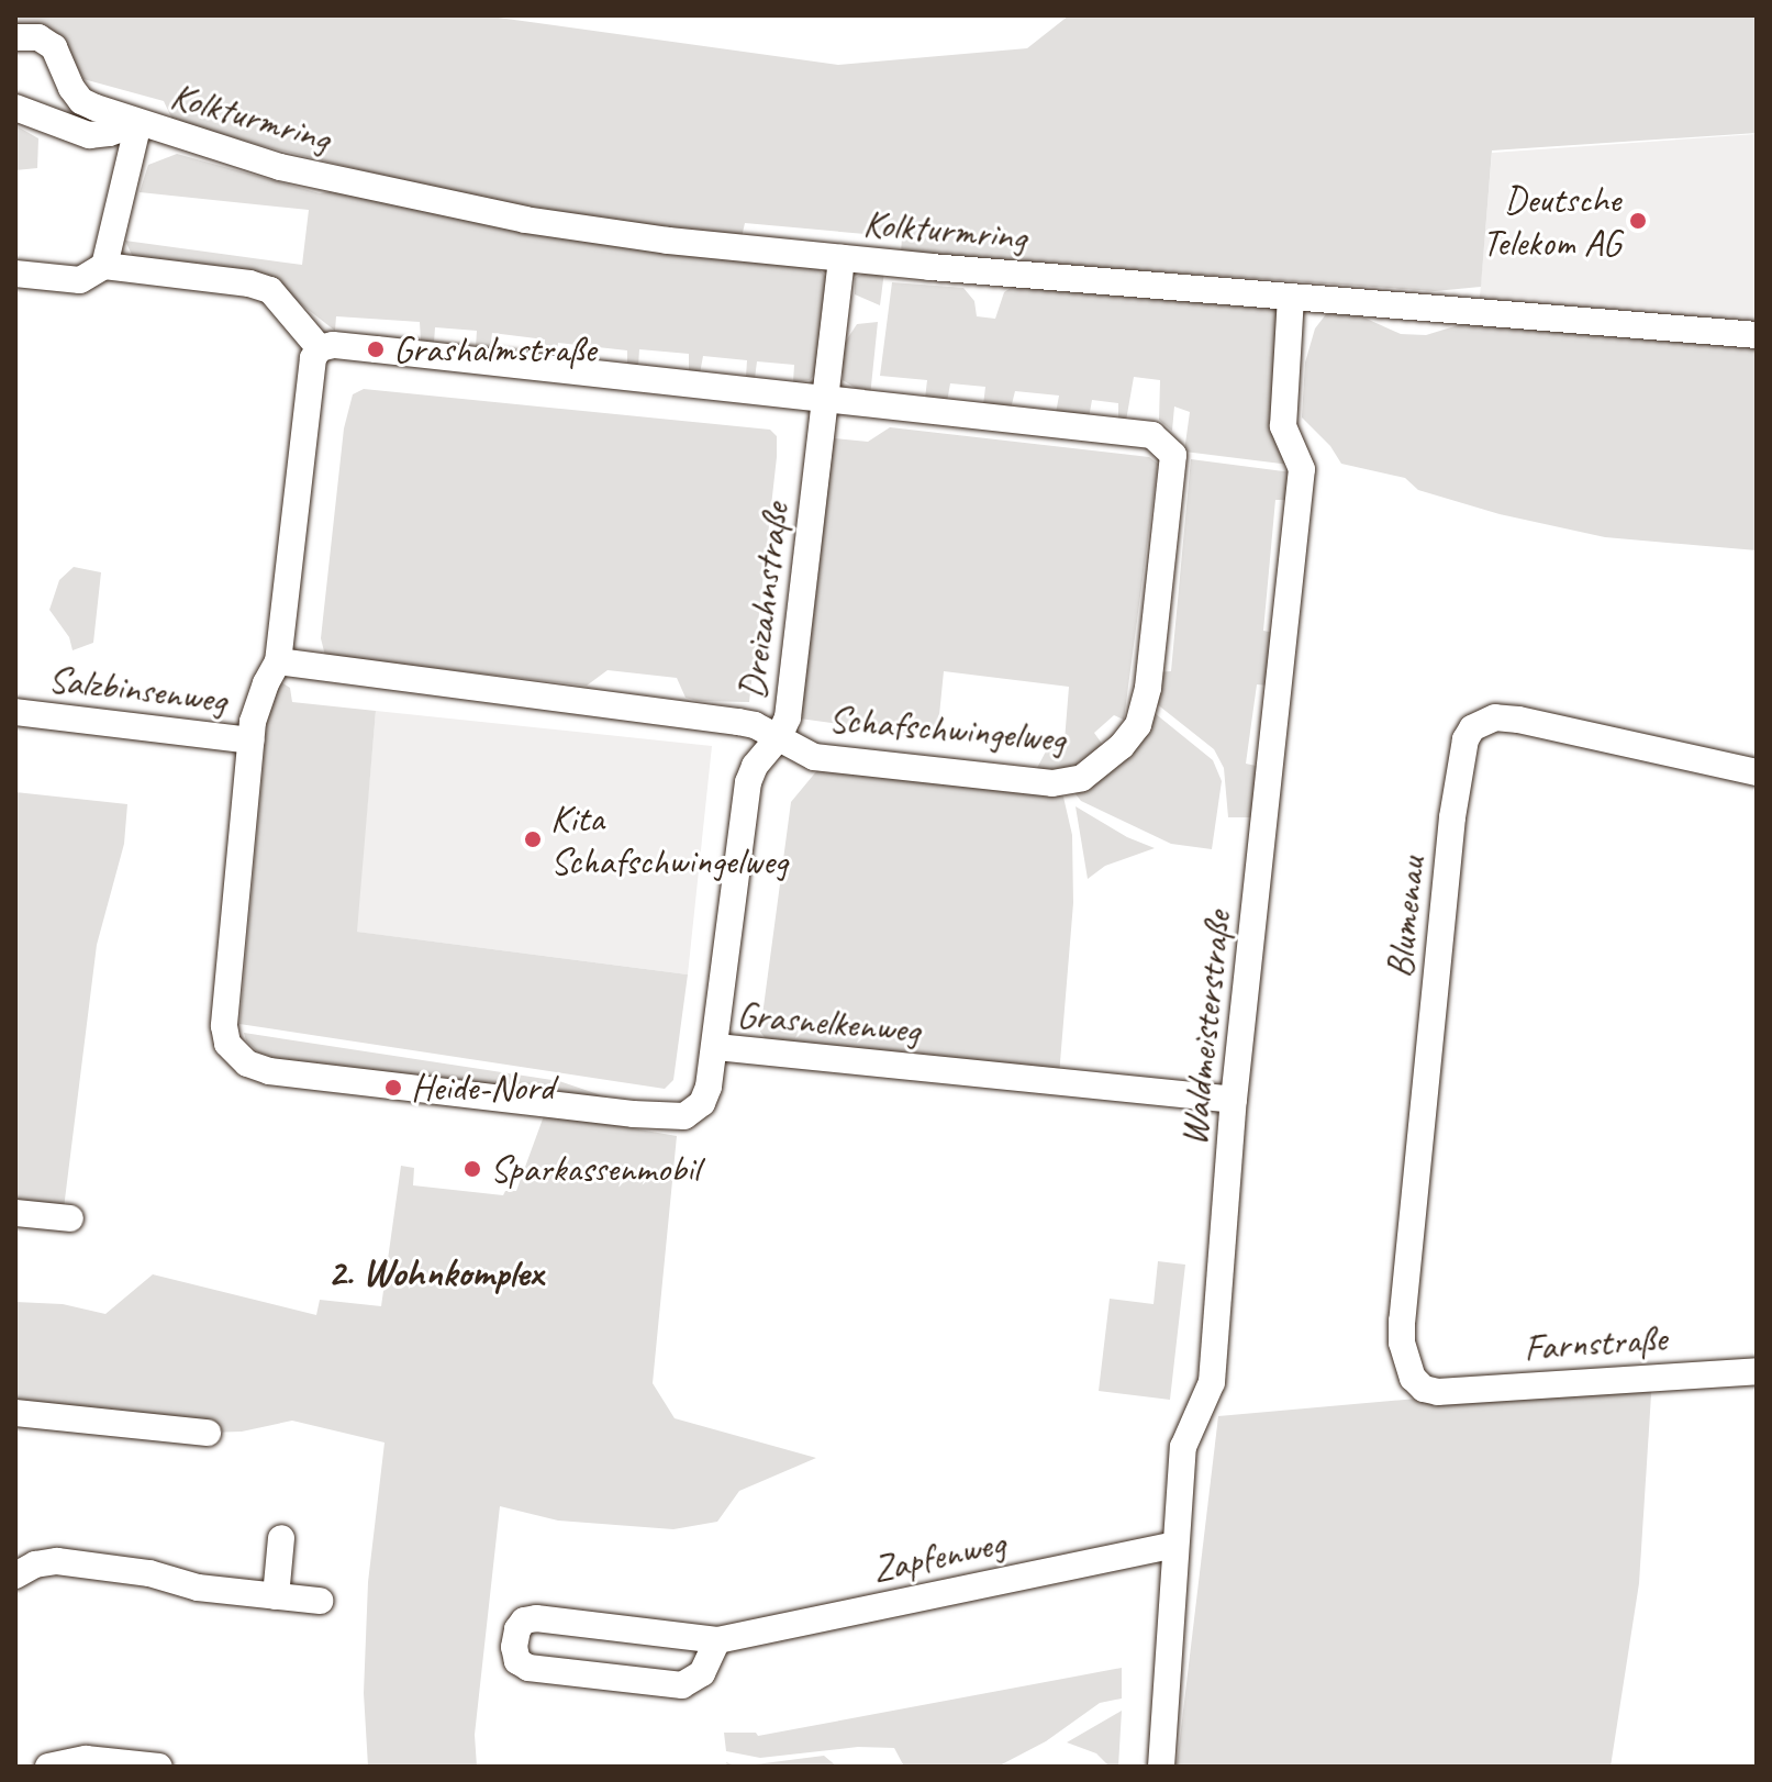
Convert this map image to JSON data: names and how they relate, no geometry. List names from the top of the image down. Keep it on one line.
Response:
{"streets":{"street":["Kolkturmring","Dreizahnstraße","Salzbinsenweg","Schafschwingelweg","Blumenau","Grasnelkenweg","Waldmeisterstraße","Farnstraße","Zapfenweg"]},"crossings":[["Kolkturmring","Dreizahnstraße"],["Kolkturmring","Waldmeisterstraße"],["Dreizahnstraße","Schafschwingelweg"],["Dreizahnstraße","Grasnelkenweg"],["Salzbinsenweg","Grasnelkenweg"],["Blumenau","Farnstraße"],["Grasnelkenweg","Waldmeisterstraße"],["Waldmeisterstraße","Zapfenweg"]],"districts":["2. Wohnkomplex"],"places":["Deutsche Telekom AG","Grashalmstraße","Kita Schafschwingelweg","Heide-Nord","Sparkassenmobil"]}
